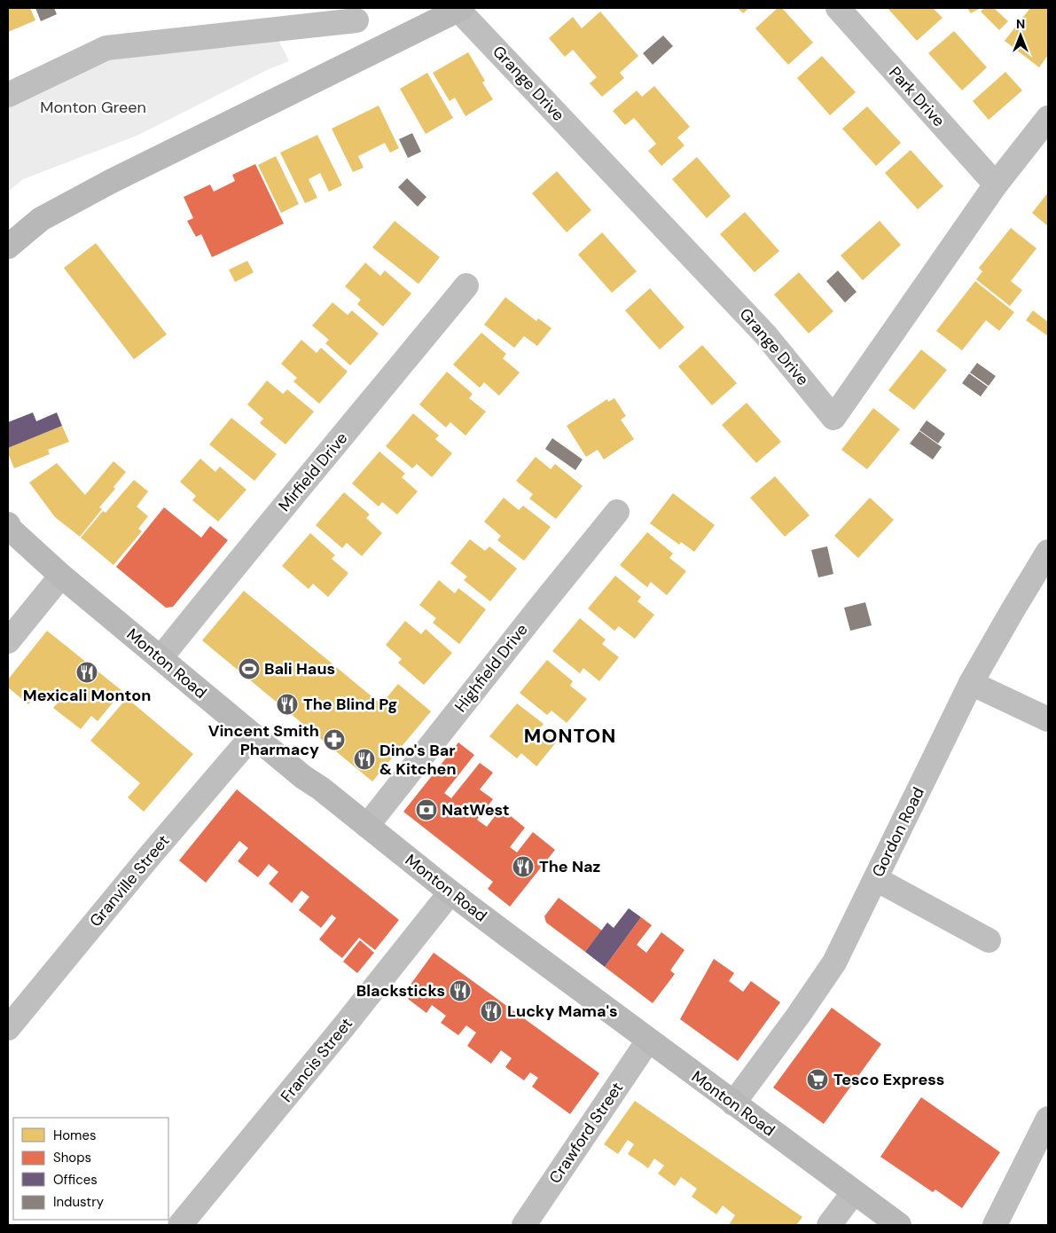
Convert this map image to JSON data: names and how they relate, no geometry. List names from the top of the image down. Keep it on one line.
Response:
{"streets":{"main road":["Monton Road"],"street":["Grange Drive","Park Drive","Mirfield Drive","Highfield Drive","Gordon Road","Granville Street","Francis Street","Crawford Street"]},"crossings":[["Grange Drive","Park Drive"],["Mirfield Drive","Monton Road"],["Monton Road","Highfield Drive"],["Monton Road","Gordon Road"],["Monton Road","Granville Street"],["Monton Road","Francis Street"],["Monton Road","Crawford Street"]],"districts":["MONTON"],"parks":["Monton Green"],"places":{"sports":["Bali Haus"],"restaurant":["Mexicali Monton","The Blind Pg","Dino's Bar & Kitchen","The Naz","Blacksticks","Lucky Mama's"],"pharmacy":["Vincent Smith Pharmacy"],"bank":["NatWest"],"supermarket":["Tesco Express"]},"legend":["Homes","Shops","Offices","Industry"],"north":"top"}
